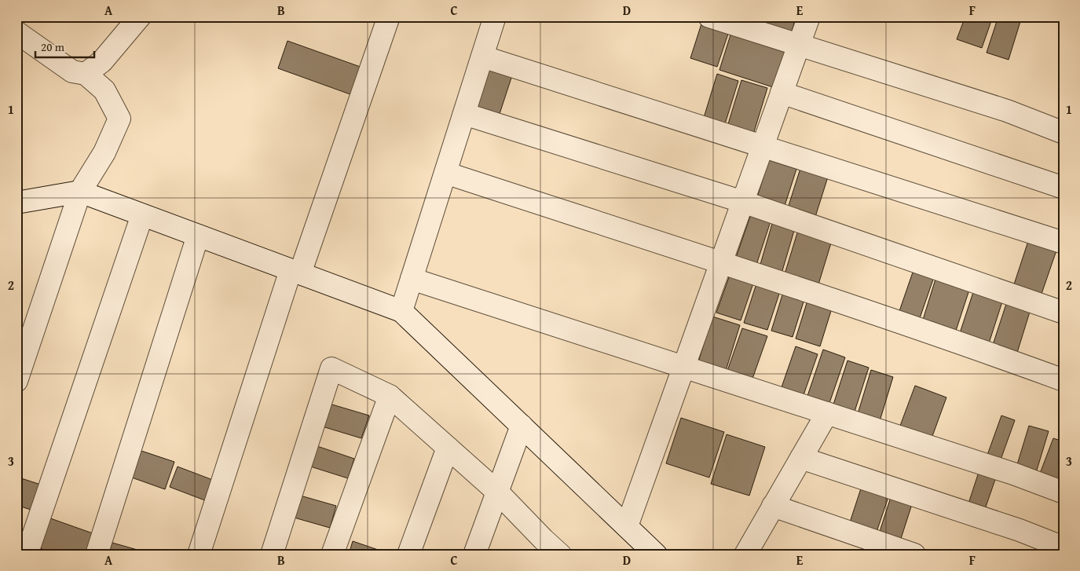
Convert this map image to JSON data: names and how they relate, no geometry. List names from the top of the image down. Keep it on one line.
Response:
{"scale_bar":"20 m","grid":{"columns":["A","B","C","D","E","F"],"rows":["1","2","3"]}}
